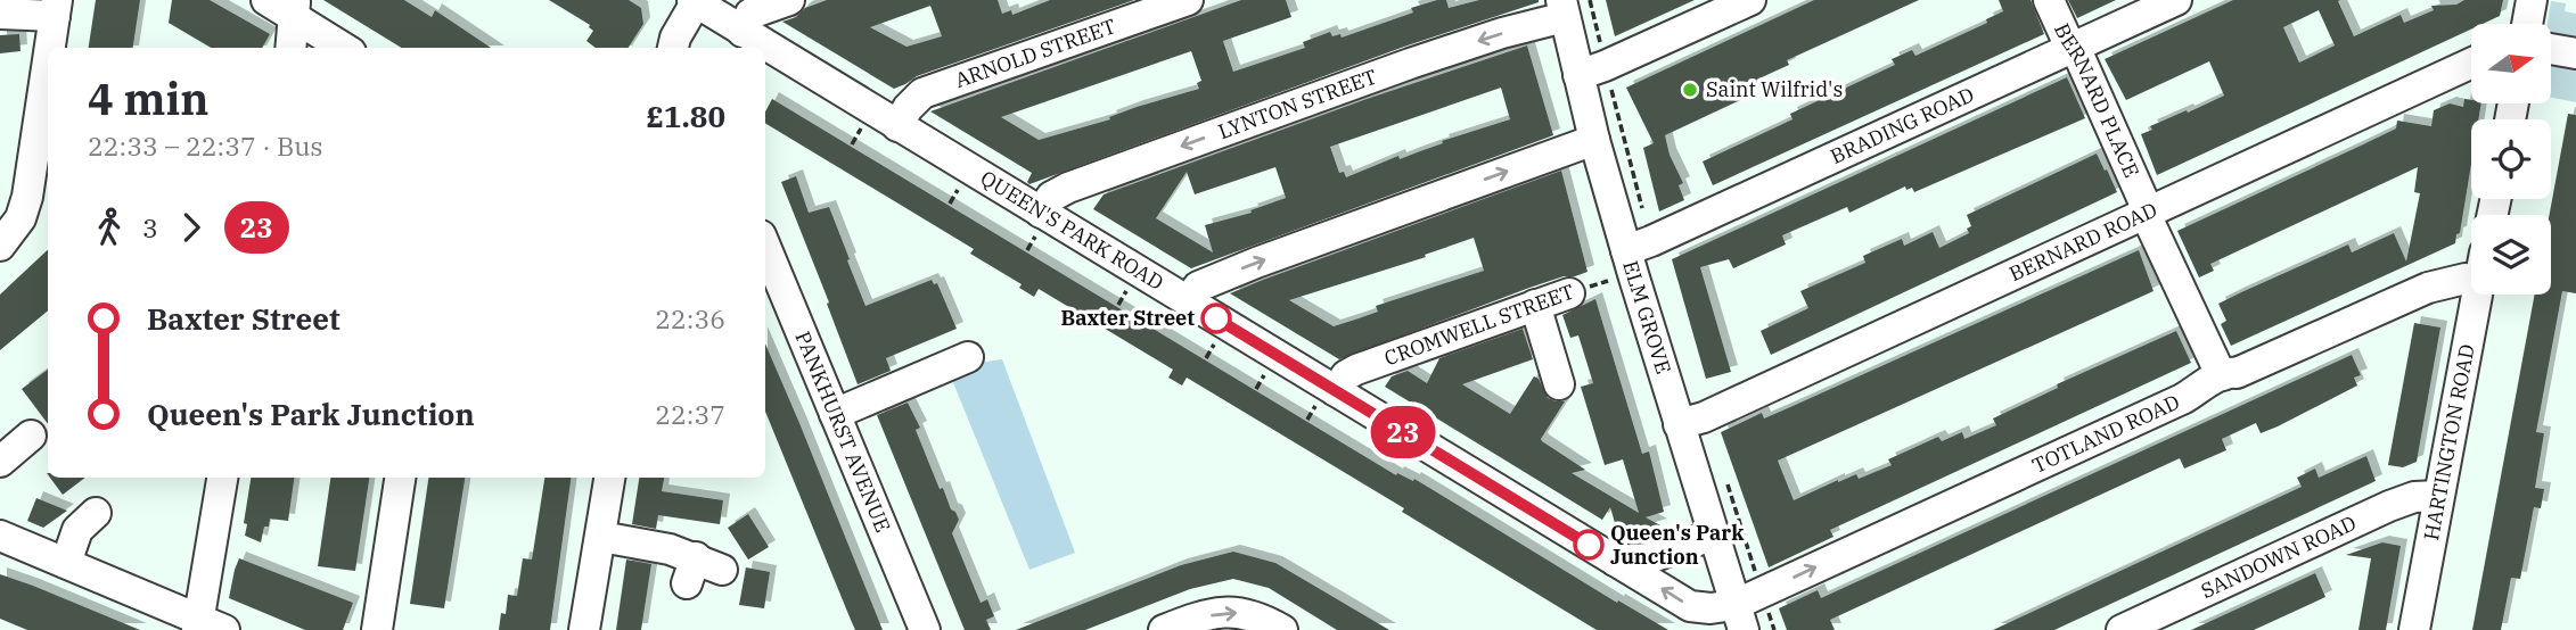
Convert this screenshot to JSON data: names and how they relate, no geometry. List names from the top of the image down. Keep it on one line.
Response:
{"streets":{"street":["ARNOLD STREET","BERNARD PLACE","LYNTON STREET","BRADING ROAD","QUEEN'S PARK ROAD","BERNARD ROAD","ELM GROVE","CROMWELL STREET","PANKHURST AVENUE","TOTLAND ROAD","HARTINGTON ROAD","SANDOWN ROAD"]},"crossings":[["ARNOLD STREET","QUEEN'S PARK ROAD"],["BERNARD PLACE","BRADING ROAD"],["BERNARD PLACE","BERNARD ROAD"],["BERNARD PLACE","TOTLAND ROAD"],["LYNTON STREET","QUEEN'S PARK ROAD"],["LYNTON STREET","ELM GROVE"],["BRADING ROAD","ELM GROVE"],["BRADING ROAD","CROMWELL STREET"],["QUEEN'S PARK ROAD","ELM GROVE"],["QUEEN'S PARK ROAD","CROMWELL STREET"],["QUEEN'S PARK ROAD","TOTLAND ROAD"],["BERNARD ROAD","ELM GROVE"],["ELM GROVE","CROMWELL STREET"],["ELM GROVE","TOTLAND ROAD"],["HARTINGTON ROAD","SANDOWN ROAD"]],"one_way":["TOTLAND ROAD"],"places":["Saint Wilfrid's","Baxter Street","Queen's Park Junction"],"lines":["bus line 23"],"north":"right","page":{"on_map":"23","heading":["4 min","22:33 – 22:37 · Bus","£1.80"],"legs":["3","23"],"list":[{"name":"Baxter Street","value":"22:36"},{"name":"Queen's Park Junction","value":"22:37"}]}}
